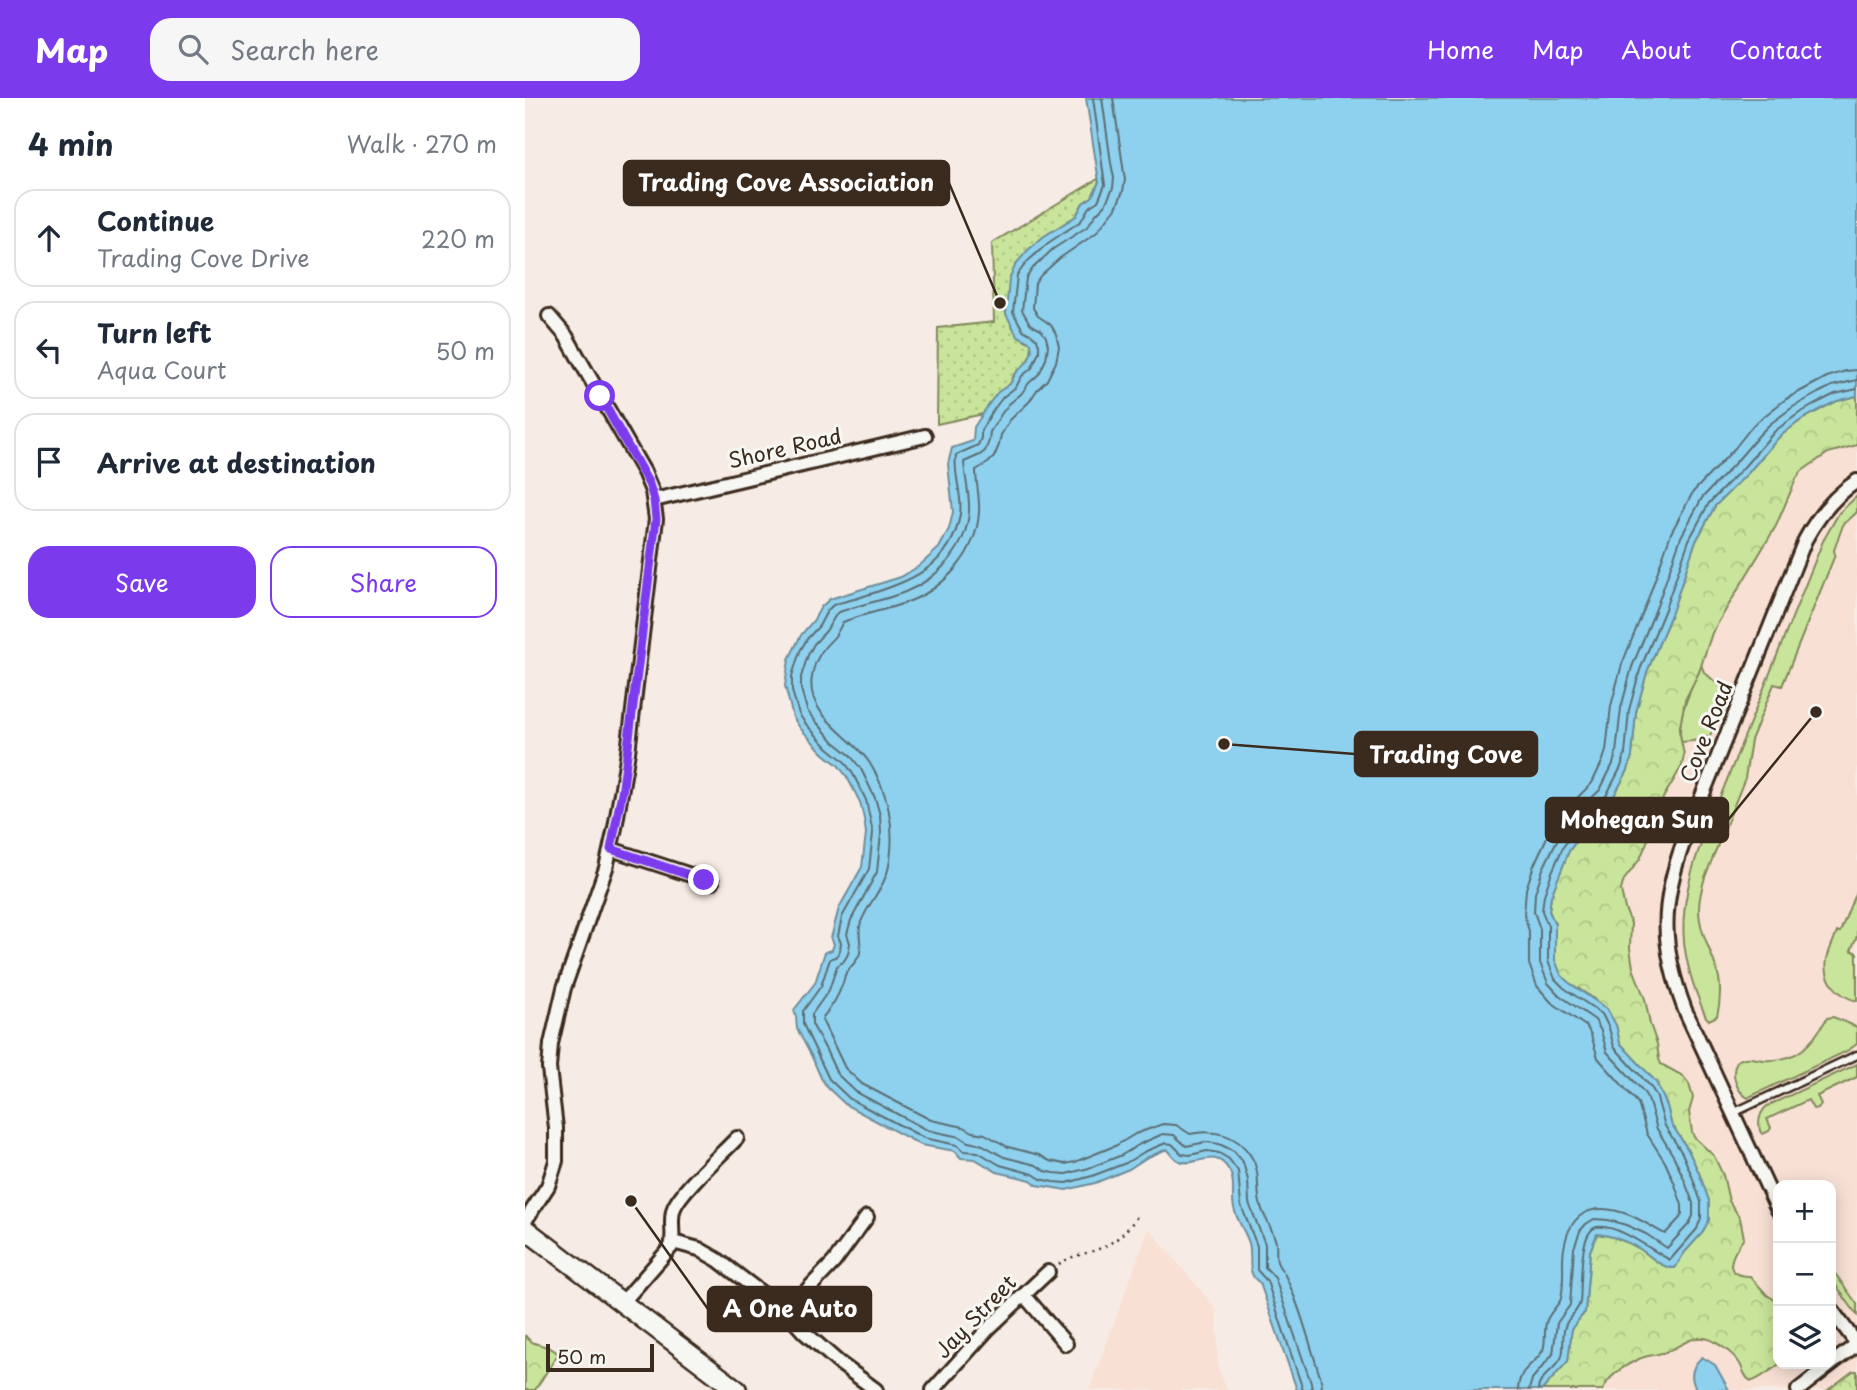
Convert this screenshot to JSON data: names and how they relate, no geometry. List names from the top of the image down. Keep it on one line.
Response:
{"streets":{"street":["Shore Road","Cove Road","Jay Street"]},"places":["Trading Cove Association","Mohegan Sun","Trading Cove","A One Auto"],"scale_bar":"50 m","page":{"header":"Map","search":"Search here","nav":["Home","Map","About","Contact"],"heading":["4 min","Walk · 270 m"],"list":[["Continue","Trading Cove Drive","220 m"],["Turn left","Aqua Court","50 m"],"Arrive at destination"],"buttons":["Save","Share"],"map_buttons":["+","−"],"scale":"50 m"}}
